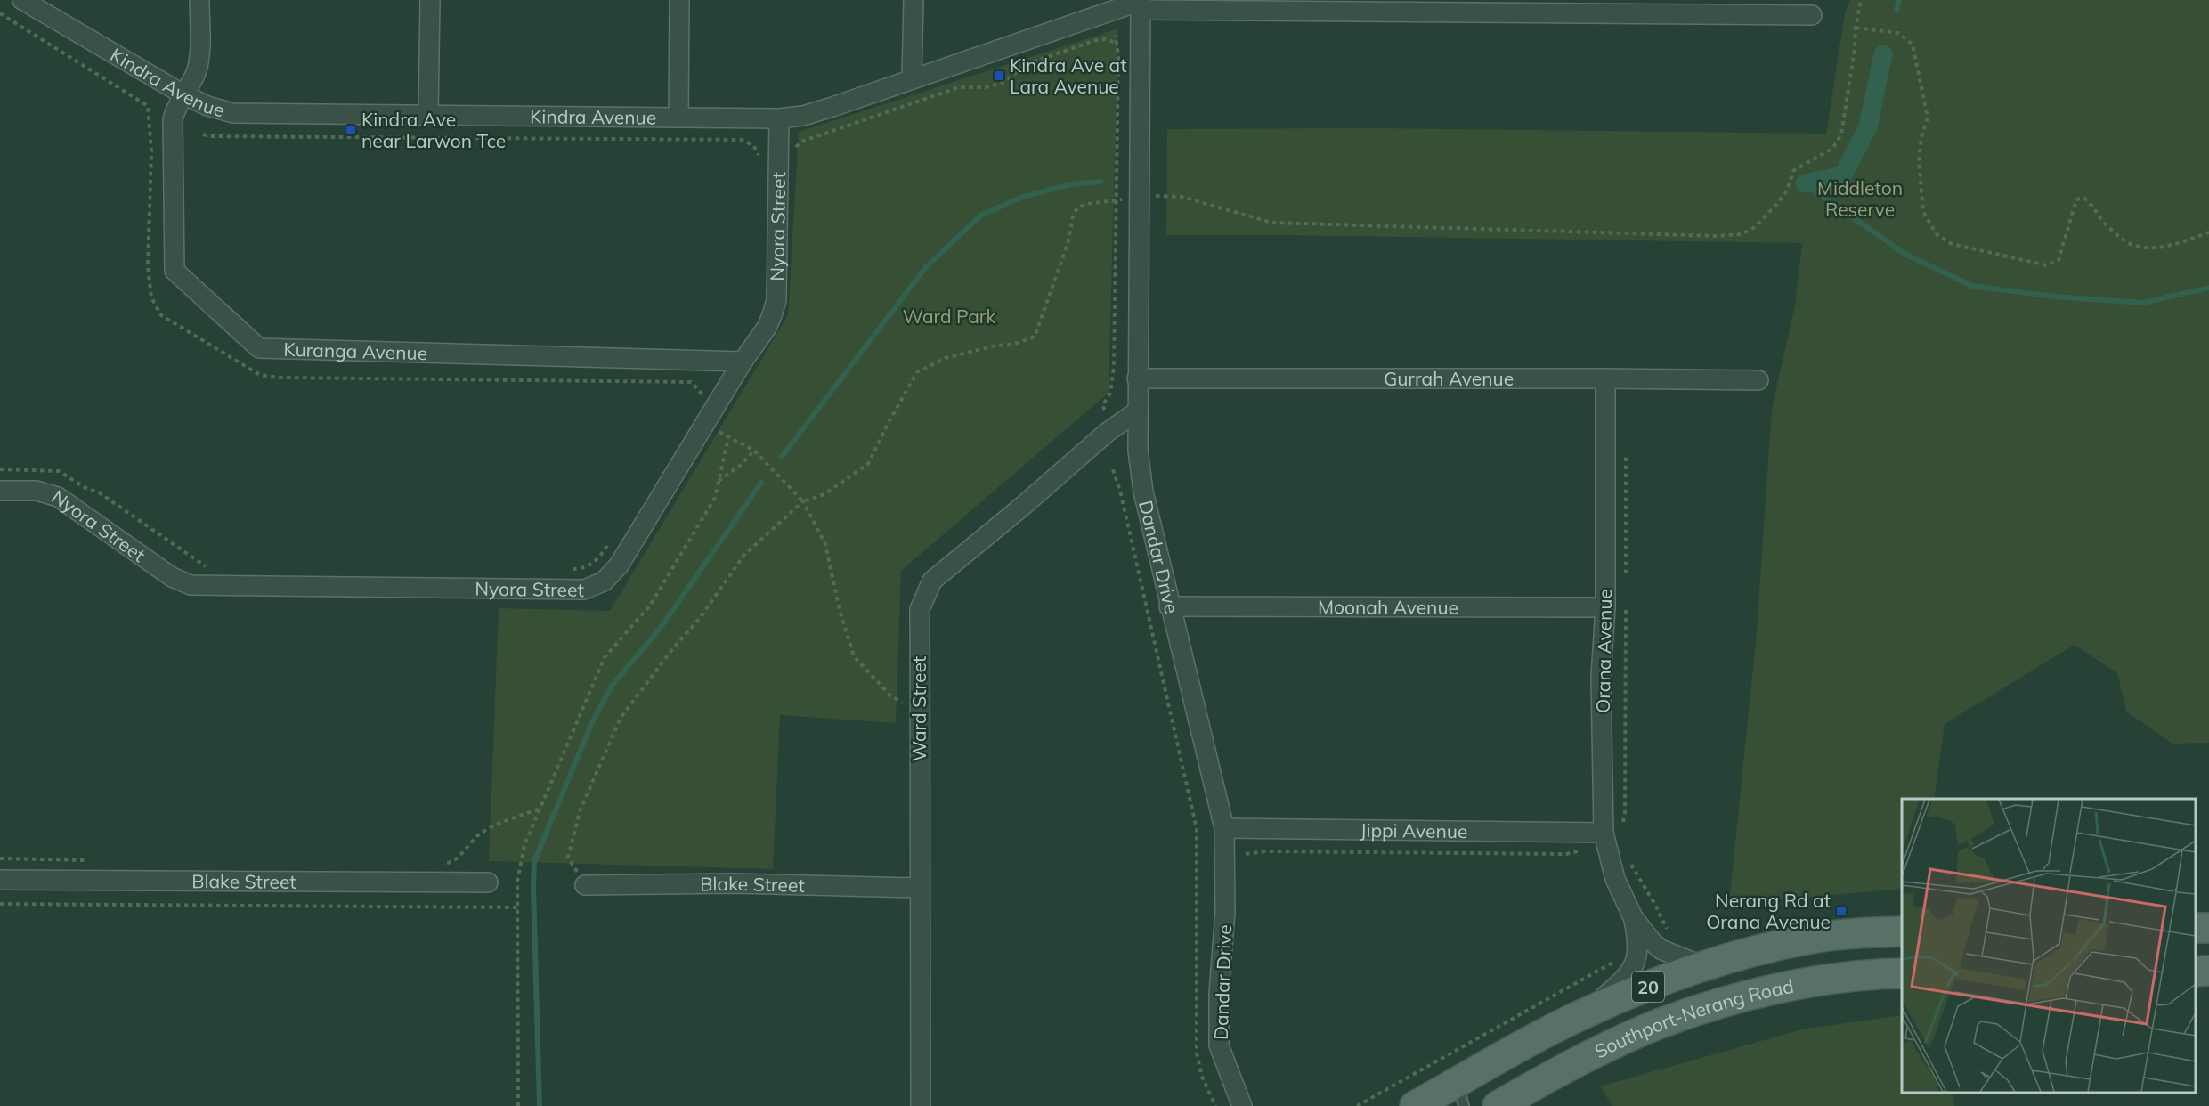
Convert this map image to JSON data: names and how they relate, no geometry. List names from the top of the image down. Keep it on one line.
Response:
{"streets":{"main road":["20","Southport-Nerang Road"],"street":["Kindra Avenue","Nyora Street","Kuranga Avenue","Gurrah Avenue","Dandar Drive","Moonah Avenue","Orana Avenue","Ward Street","Jippi Avenue","Blake Street"]},"crossings":[["Kindra Avenue","Nyora Street"],["Kindra Avenue","Kuranga Avenue"],["Kindra Avenue","Dandar Drive"],["Nyora Street","Kuranga Avenue"],["Gurrah Avenue","Dandar Drive"],["Gurrah Avenue","Orana Avenue"],["Dandar Drive","Moonah Avenue"],["Dandar Drive","Ward Street"],["Dandar Drive","Jippi Avenue"],["Moonah Avenue","Orana Avenue"],["Orana Avenue","Jippi Avenue"],["Orana Avenue","20"],["Ward Street","Blake Street"]],"parks":["Middleton Reserve","Ward Park"],"places":{"transit":["Kindra Ave at Lara Avenue","Kindra Ave near Larwon Tce","Nerang Rd at Orana Avenue"]}}
